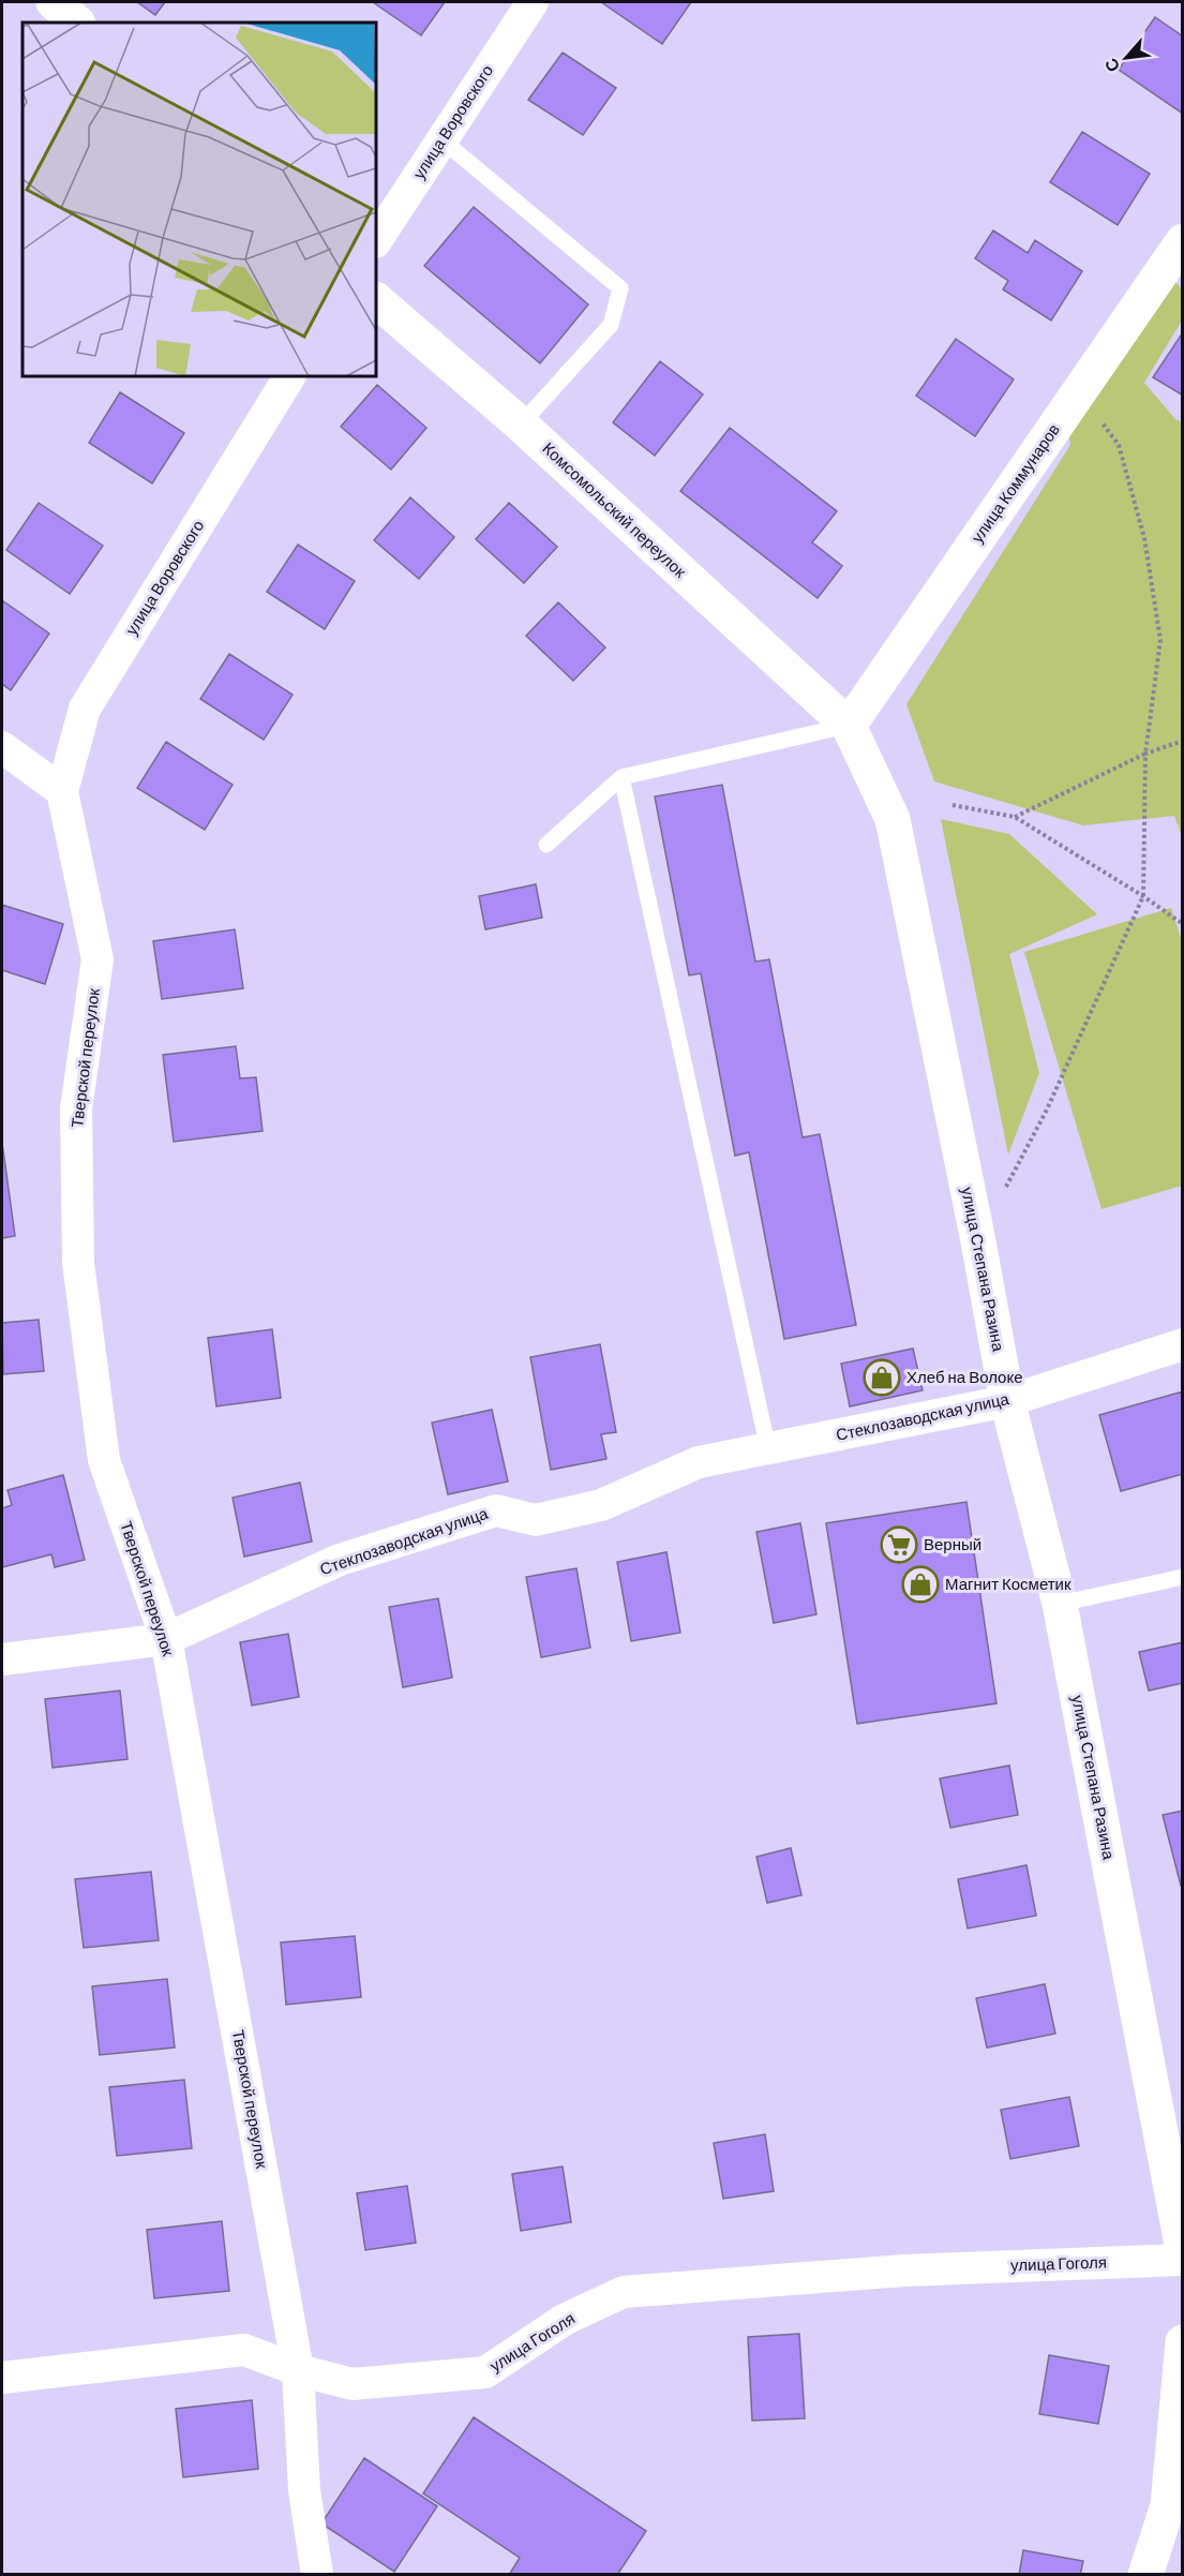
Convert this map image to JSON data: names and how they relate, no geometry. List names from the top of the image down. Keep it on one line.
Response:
{"streets":{"street":["улица Воровского","улица Коммунаров","Комсомольский переулок","Тверской переулок","улица Степана Разина","Стеклозаводская улица","улица Гоголя"]},"crossings":[["улица Воровского","Тверской переулок"],["улица Коммунаров","Комсомольский переулок"],["улица Коммунаров","улица Степана Разина"],["Комсомольский переулок","улица Степана Разина"],["Тверской переулок","Стеклозаводская улица"],["Тверской переулок","улица Гоголя"],["улица Степана Разина","Стеклозаводская улица"]],"places":{"shop":["Хлеб на Волоке","Магнит Косметик"],"supermarket":["Верный"]},"north":"bottom left"}
